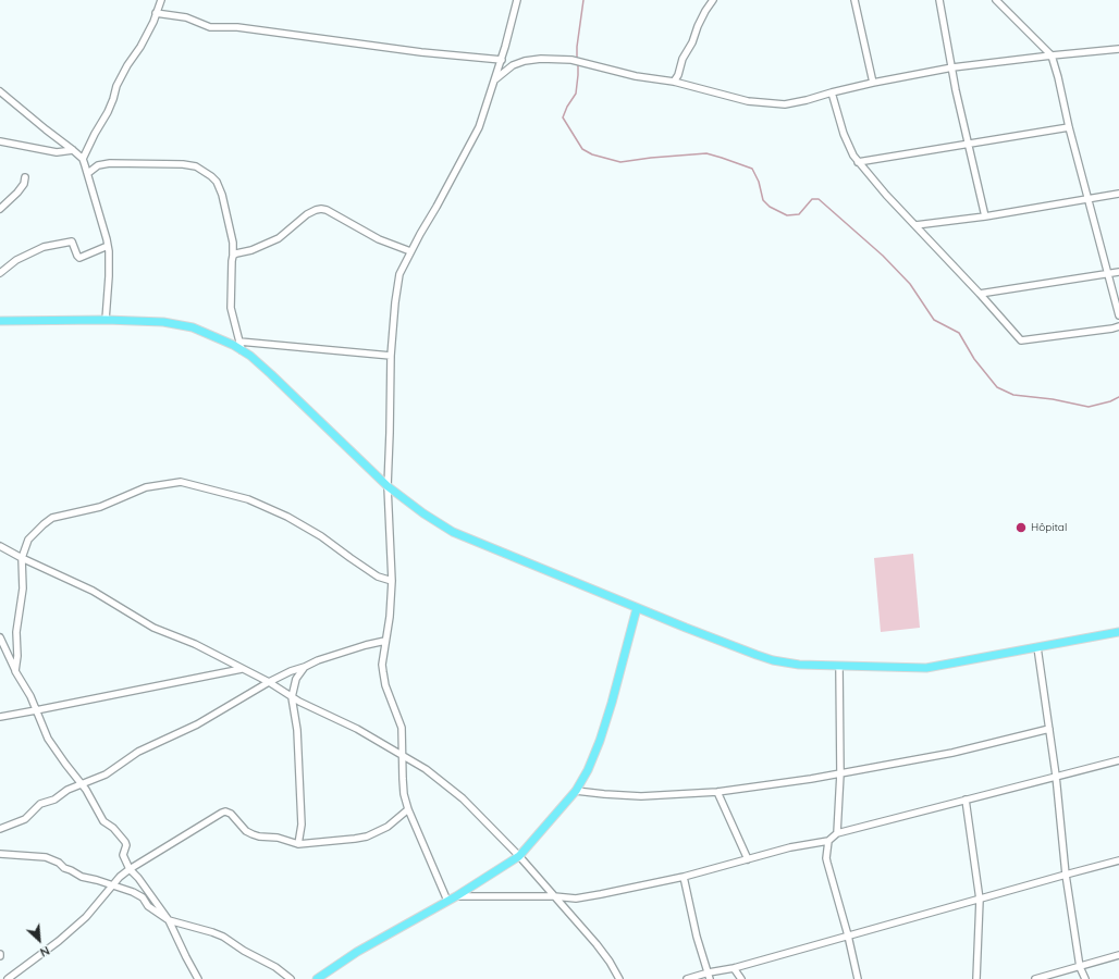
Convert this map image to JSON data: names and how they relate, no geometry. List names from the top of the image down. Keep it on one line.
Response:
{"places":["Hôpital"],"north":"bottom right"}
